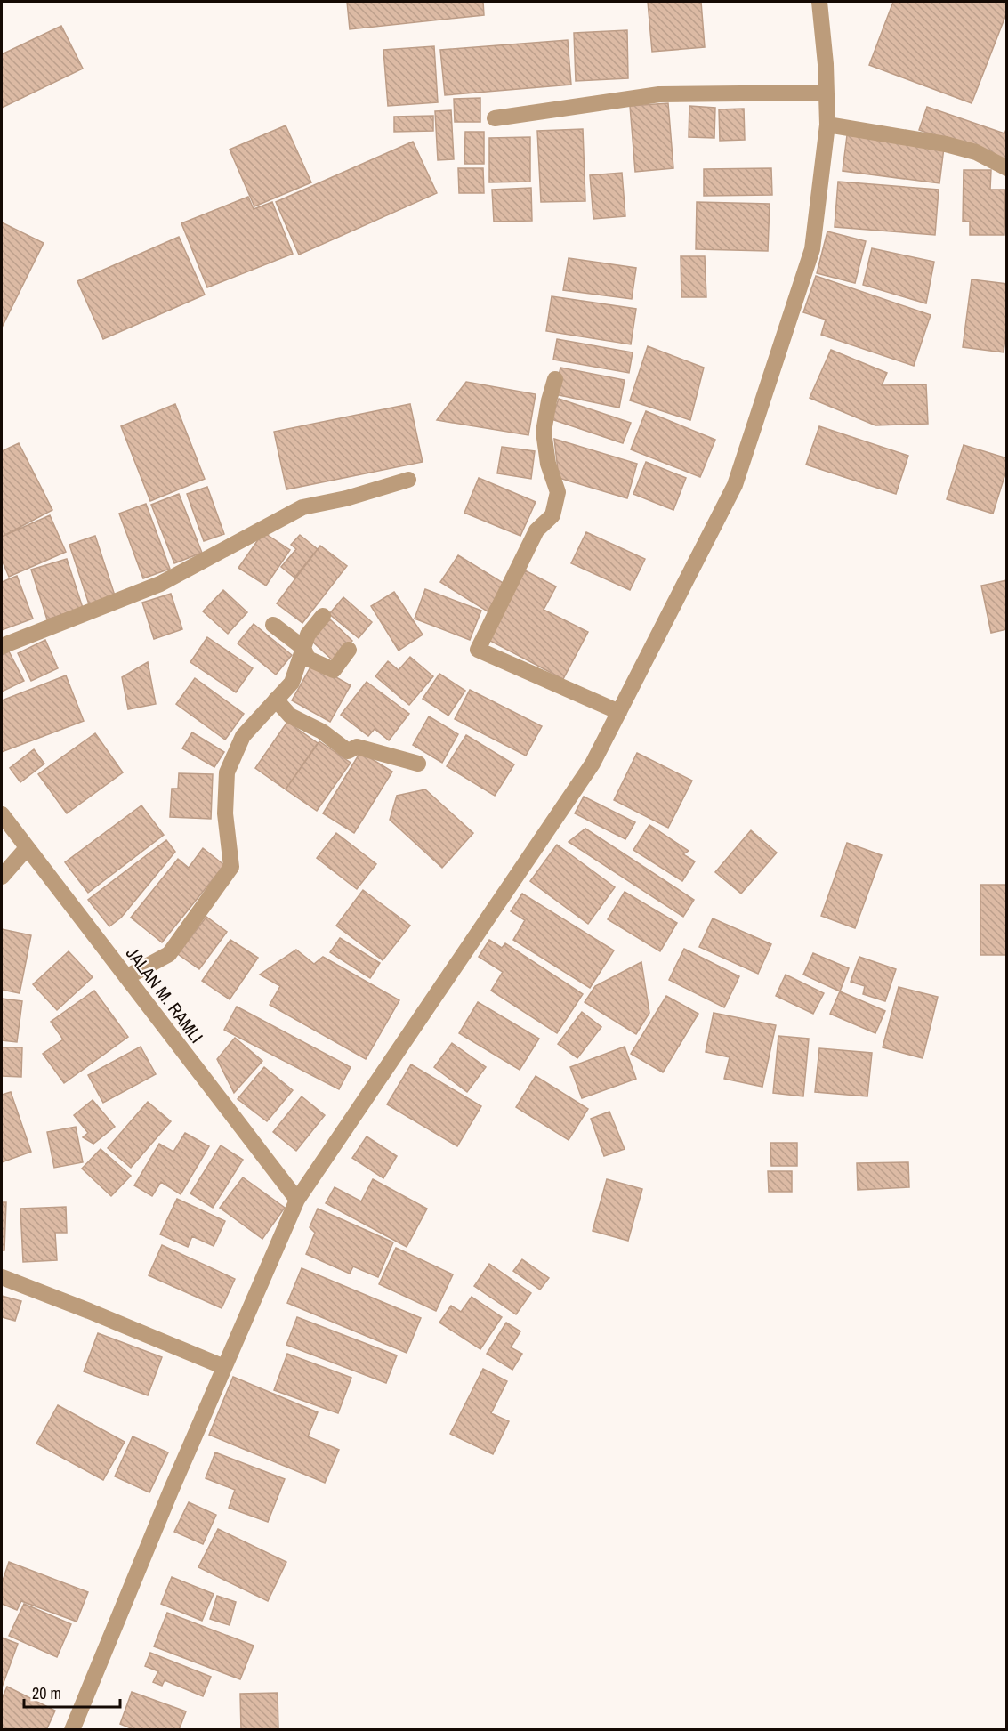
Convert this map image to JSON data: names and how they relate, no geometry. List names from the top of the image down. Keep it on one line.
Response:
{"streets":{"street":["JALAN M. RAMLI"]},"scale_bar":"20 m"}
